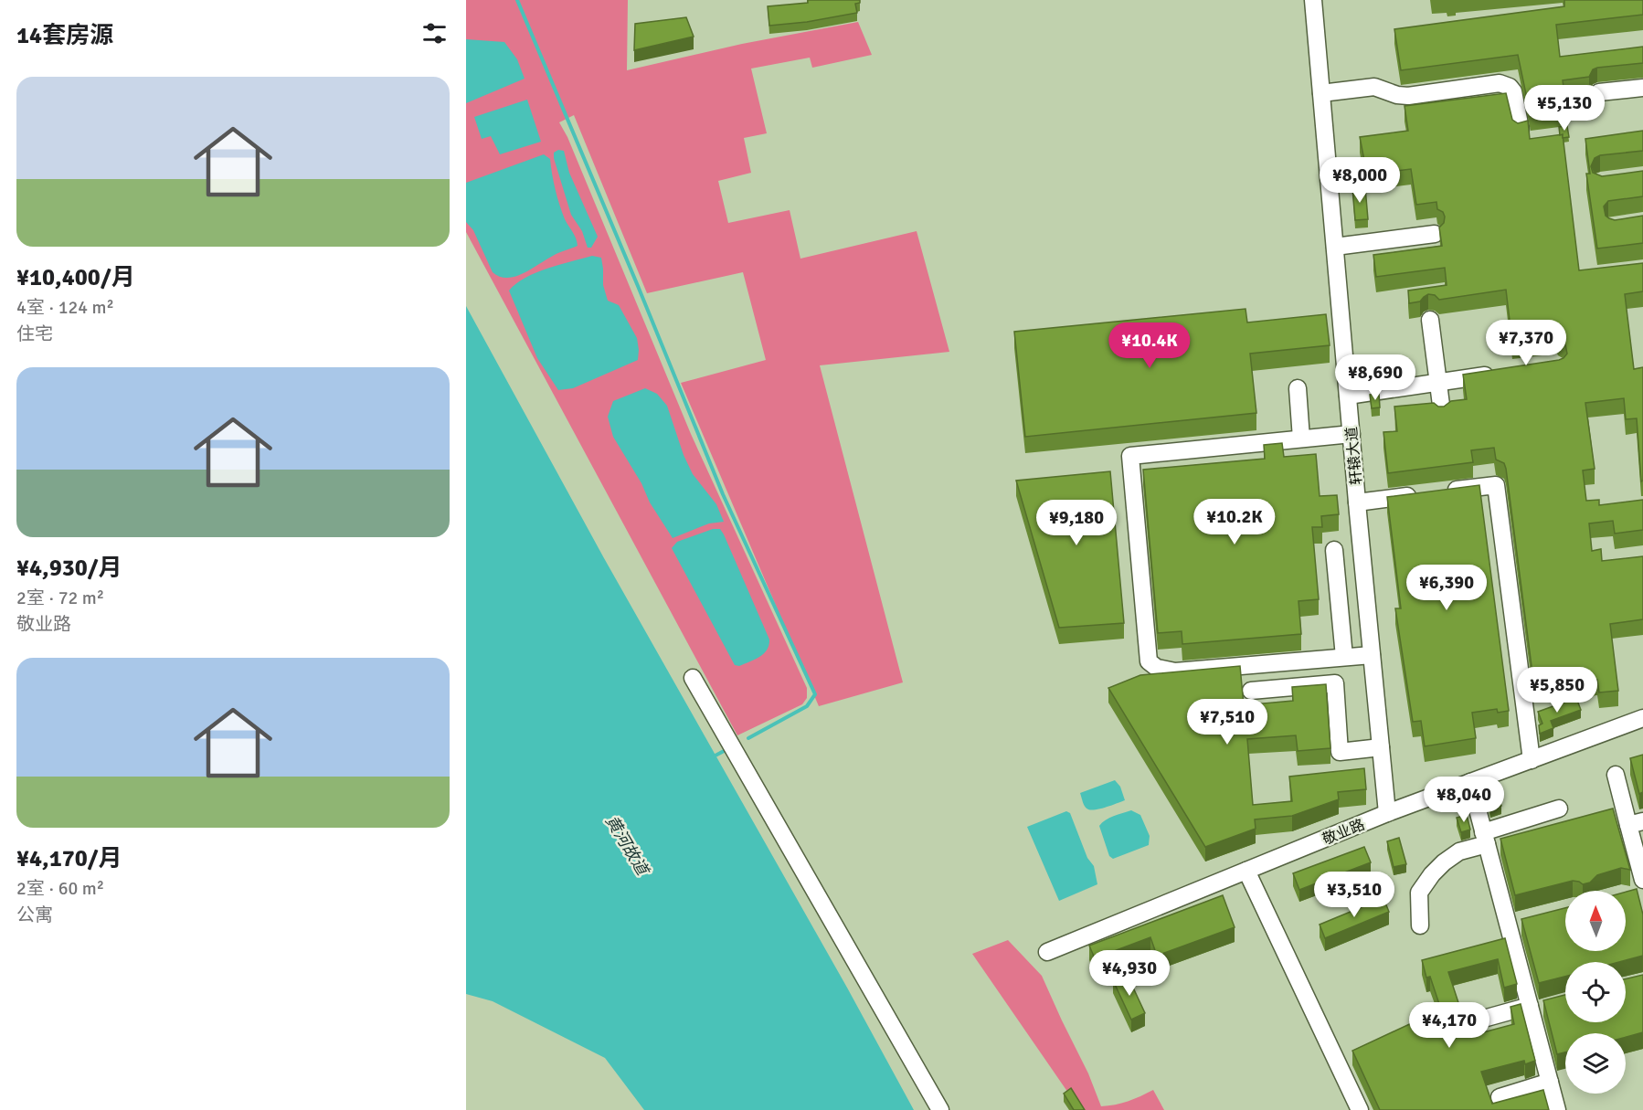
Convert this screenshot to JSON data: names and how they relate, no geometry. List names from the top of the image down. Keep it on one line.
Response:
{"streets":{"street":["轩辕大道","敬业路"]},"crossings":[["轩辕大道","敬业路"]],"water":["黄河故道"],"north":"top","page":{"heading":"14套房源","list":[{"name":"¥10,400/月","note":"4室 · 124 m² · 住宅"},{"name":"¥4,930/月","note":"2室 · 72 m² · 敬业路"},{"name":"¥4,170/月","note":"2室 · 60 m² · 公寓"}],"price":["¥5,130","¥8,000","¥7,370","¥10.4K","¥8,690","¥10.2K","¥9,180","¥6,390","¥5,850","¥7,510","¥8,040","¥3,510","¥4,930","¥4,170"]}}
